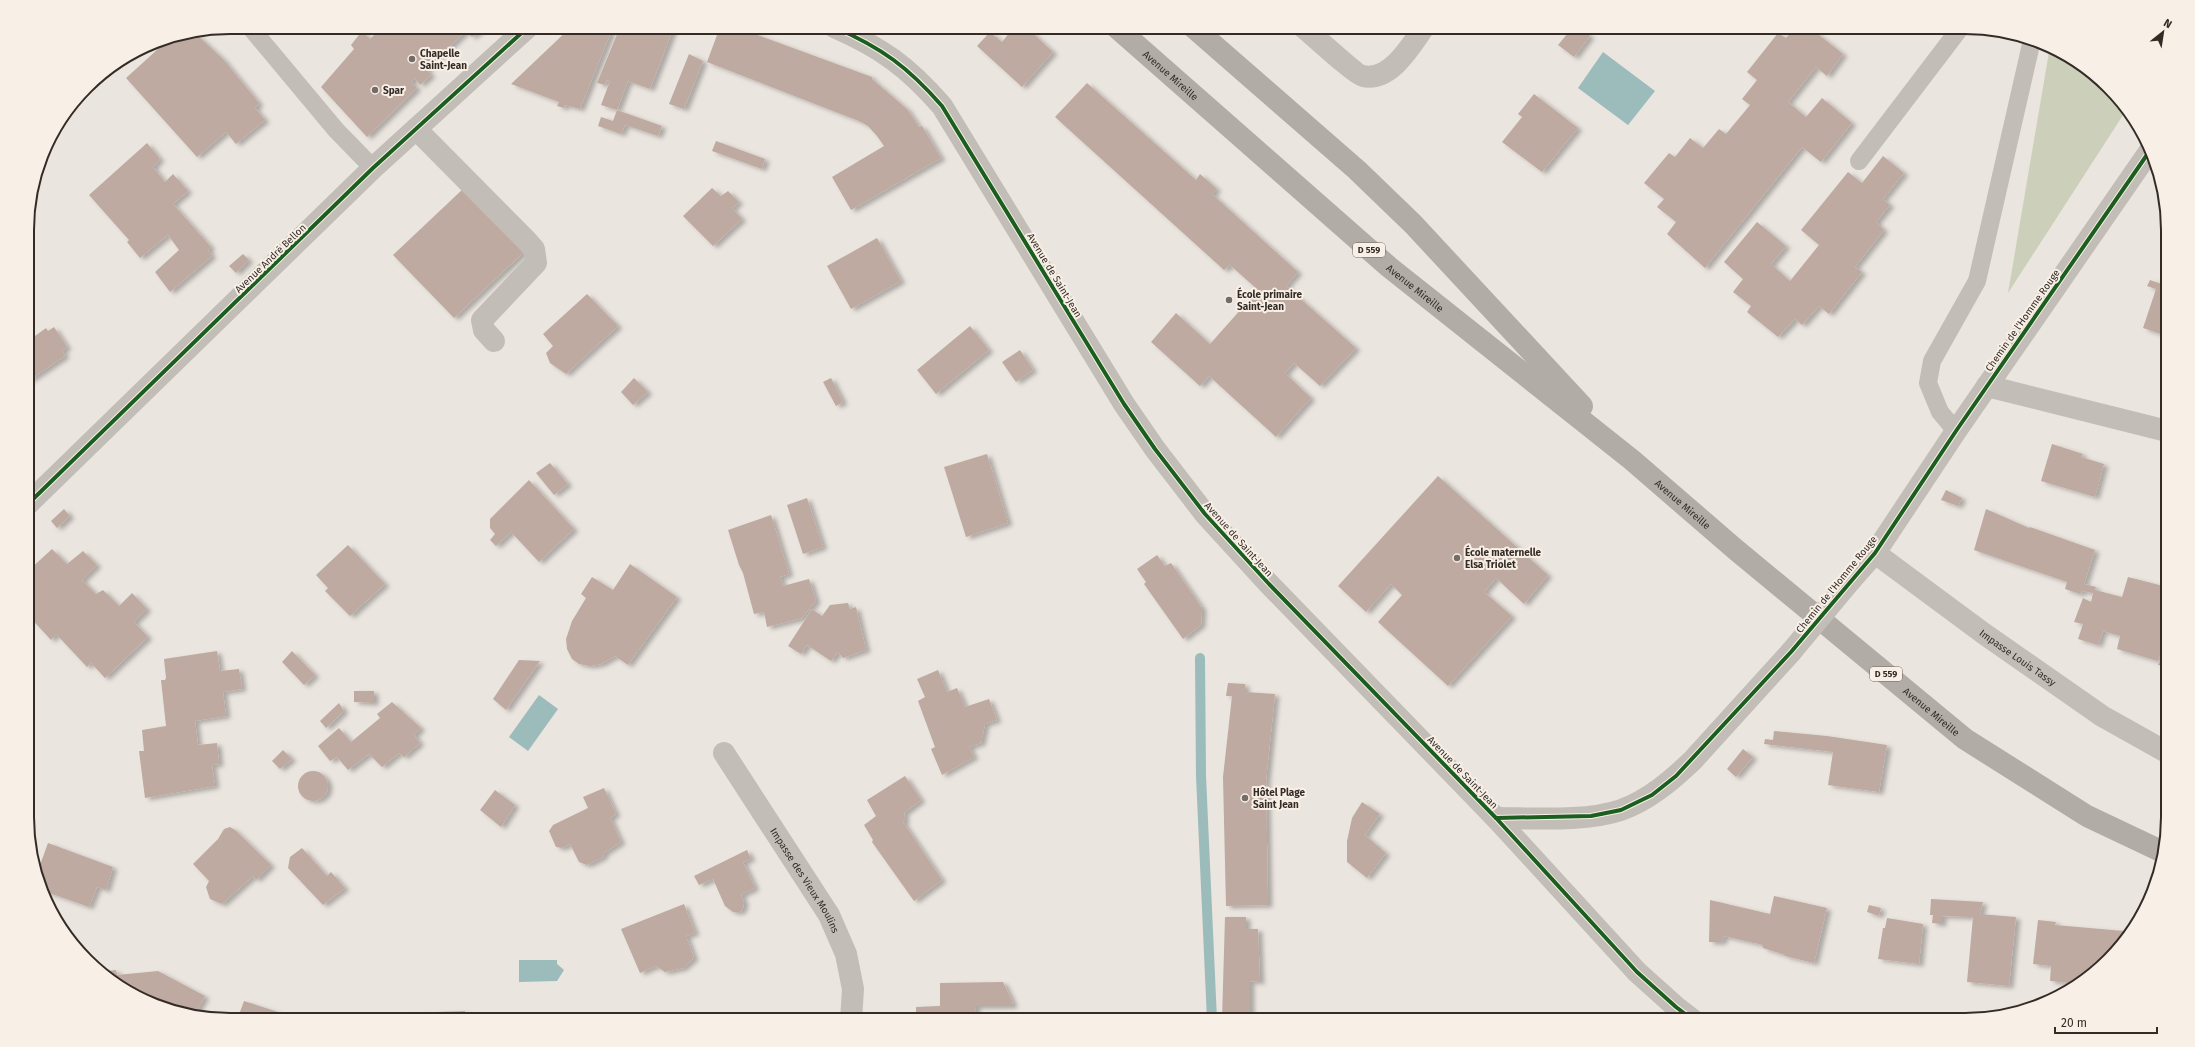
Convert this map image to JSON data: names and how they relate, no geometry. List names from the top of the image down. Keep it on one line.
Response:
{"streets":{"main road":["Avenue Mireille","D 559"],"street":["Avenue André Bellon","Avenue de Saint-Jean","Chemin de l'Homme Rouge","Impasse Louis Tassy","Impasse des Vieux Moulins"]},"crossings":[["Avenue de Saint-Jean","Chemin de l'Homme Rouge"],["Chemin de l'Homme Rouge","Impasse Louis Tassy"]],"places":["Chapelle Saint-Jean","Spar","École primaire Saint-Jean","École maternelle Elsa Triolet","Hôtel Plage Saint Jean"],"scale_bar":"20 m","north":"top right"}
